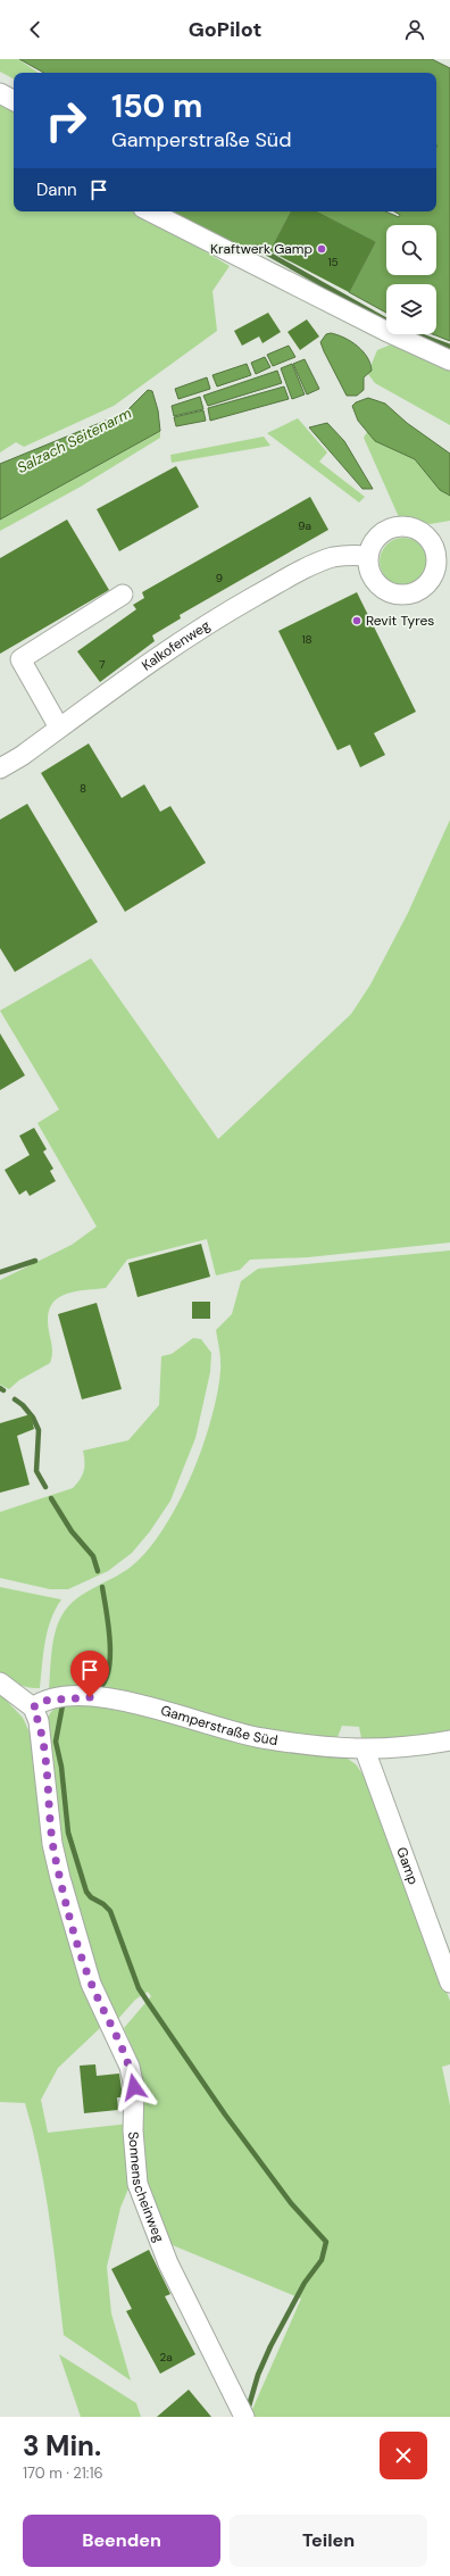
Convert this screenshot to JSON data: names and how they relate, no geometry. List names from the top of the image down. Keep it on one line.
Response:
{"streets":{"street":["Kalkofenweg","Gamperstraße Süd","Gamp","Sonnenscheinweg"]},"crossings":[["Gamperstraße Süd","Gamp"],["Gamperstraße Süd","Sonnenscheinweg"]],"water":["Salzach Seitenarm"],"places":["Kraftwerk Gamp","Revit Tyres"],"house_numbers":["15","9a","9","18","7","8","2a"],"page":{"header":"GoPilot","turn":["150 m","Gamperstraße Süd"],"then":"Dann","heading":["3 Min.","170 m · 21:16"],"buttons":["Beenden","Teilen"]}}
